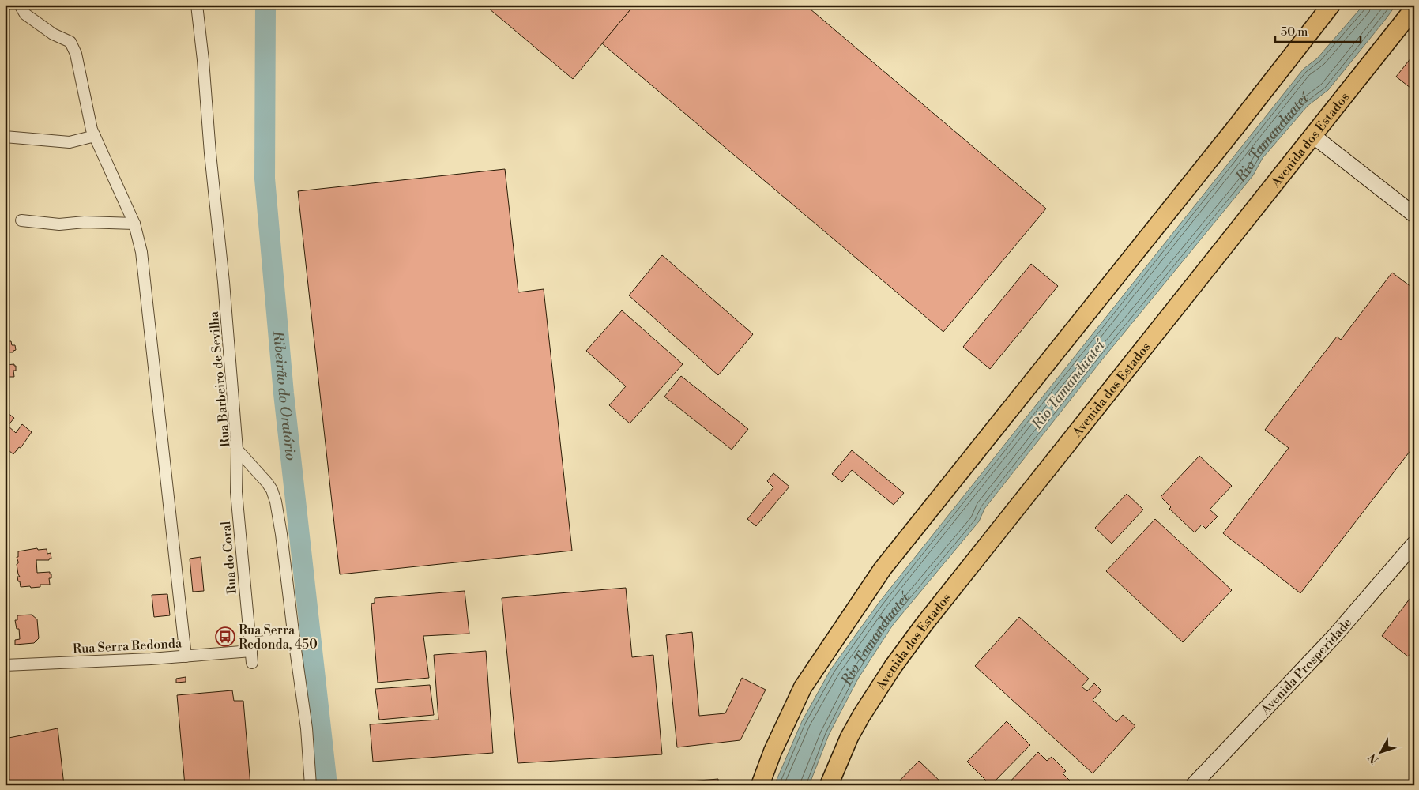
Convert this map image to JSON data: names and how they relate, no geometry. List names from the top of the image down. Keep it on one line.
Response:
{"streets":{"highway":["Avenida dos Estados"],"main road":["Avenida Prosperidade"],"street":["Rua Barbeiro de Sevilha","Rua do Coral","Rua Serra Redonda"]},"crossings":[["Rua Barbeiro de Sevilha","Rua do Coral"],["Rua Barbeiro de Sevilha","Rua Serra Redonda"],["Rua do Coral","Rua Serra Redonda"]],"water":["Rio Tamanduateí","Ribeirão do Oratório"],"places":{"bus stop":["Rua Serra Redonda, 450"]},"scale_bar":"50 m","north":"bottom left"}
